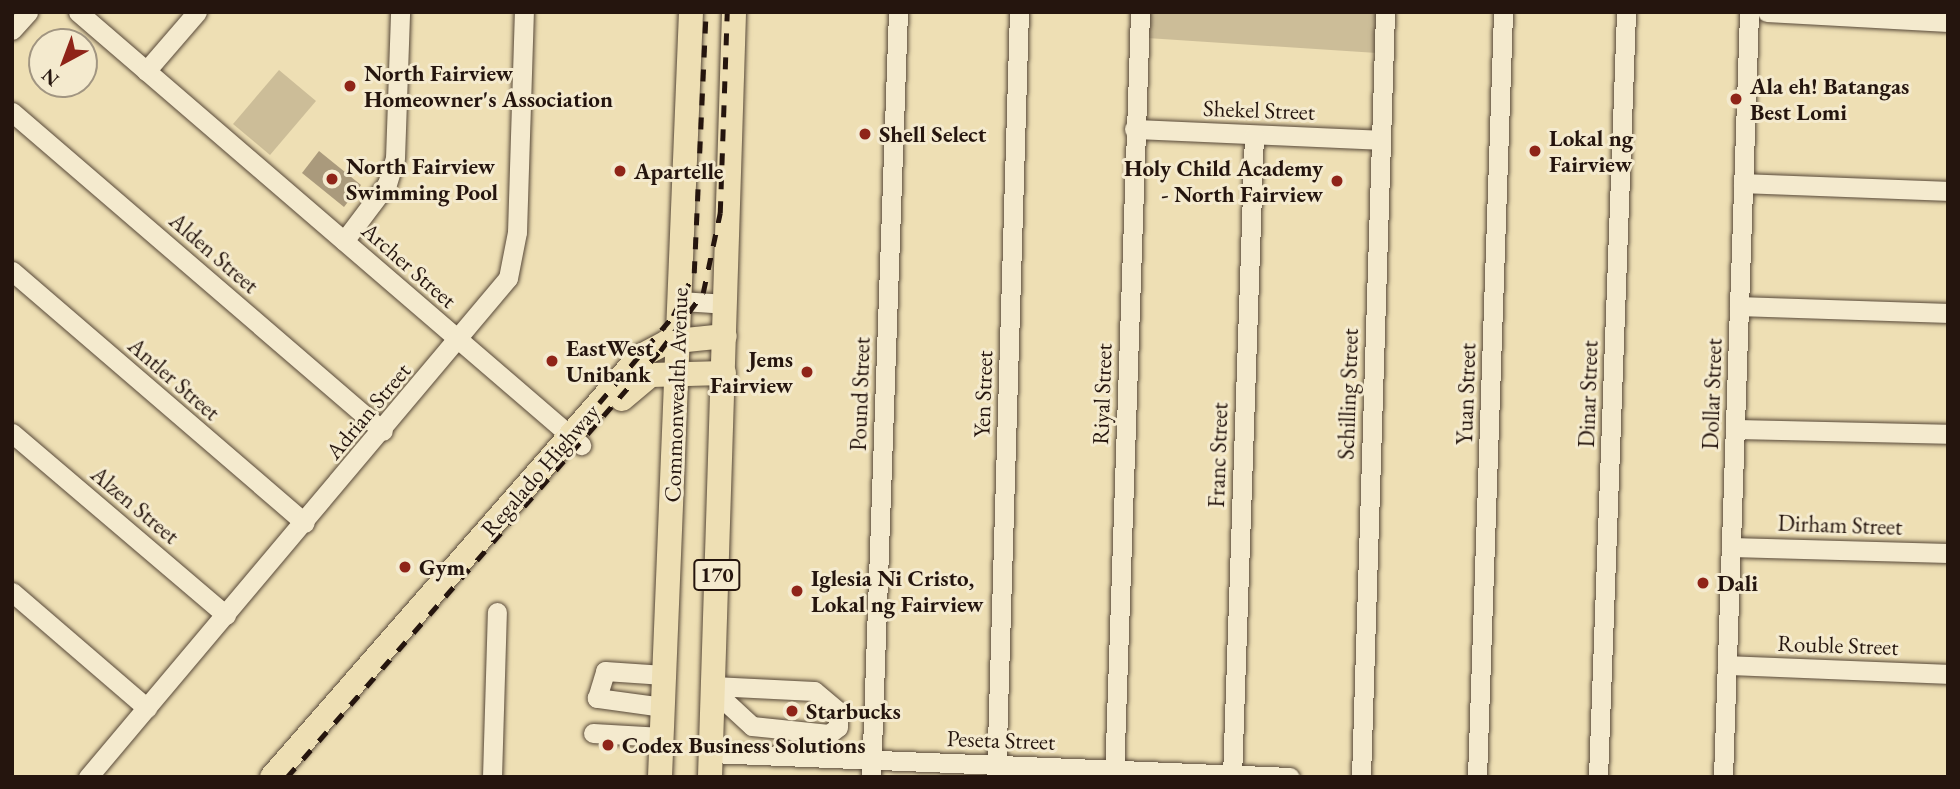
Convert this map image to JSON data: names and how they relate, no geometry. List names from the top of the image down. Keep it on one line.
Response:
{"streets":{"main road":["Commonwealth Avenue","Regalado Highway","170"],"street":["Shekel Street","Alden Street","Archer Street","Antler Street","Pound Street","Yen Street","Riyal Street","Schilling Street","Yuan Street","Dinar Street","Dollar Street","Adrian Street","Franc Street","Alzen Street","Dirham Street","Rouble Street","Peseta Street"]},"crossings":[["Shekel Street","Riyal Street"],["Shekel Street","Schilling Street"],["Shekel Street","Franc Street"],["Alden Street","Adrian Street"],["Archer Street","Adrian Street"],["Archer Street","Regalado Highway"],["Antler Street","Adrian Street"],["Pound Street","Peseta Street"],["Yen Street","Peseta Street"],["Riyal Street","Peseta Street"],["Dollar Street","Dirham Street"],["Dollar Street","Rouble Street"],["Commonwealth Avenue","Regalado Highway"],["Commonwealth Avenue","Peseta Street"],["Adrian Street","Alzen Street"],["Franc Street","Peseta Street"]],"places":["North Fairview Homeowner's Association","Ala eh! Batangas Best Lomi","Shell Select","Lokal ng Fairview","Apartelle","North Fairview Swimming Pool","Holy Child Academy - North Fairview","EastWest Unibank","Jems Fairview","Gym","Dali","Iglesia Ni Cristo, Lokal ng Fairview","Starbucks","Codex Business Solutions"],"north":"bottom left"}
